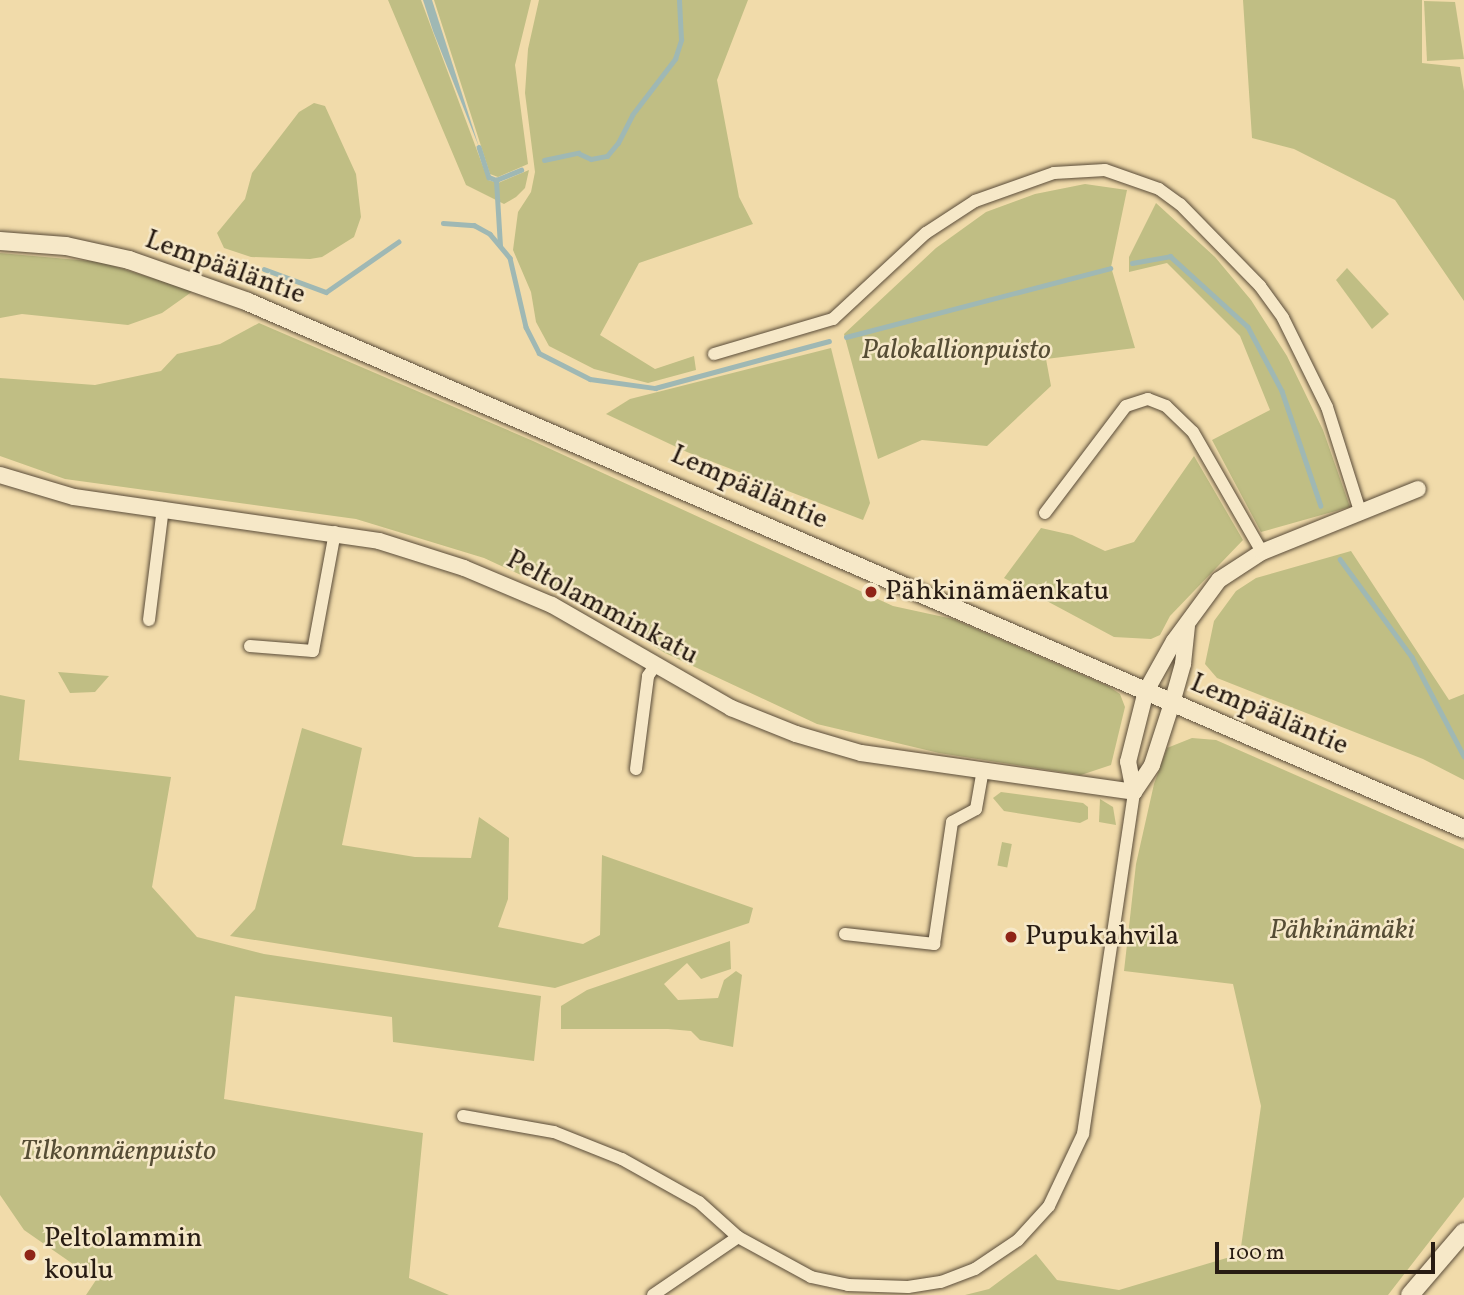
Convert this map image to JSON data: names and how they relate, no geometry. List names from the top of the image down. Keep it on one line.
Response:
{"streets":{"main road":["Lempääläntie"],"street":["Peltolamminkatu"]},"parks":["Palokallionpuisto","Pähkinämäki","Tilkonmäenpuisto"],"places":["Pähkinämäenkatu","Pupukahvila","Peltolammin koulu"],"scale_bar":"100 m"}
